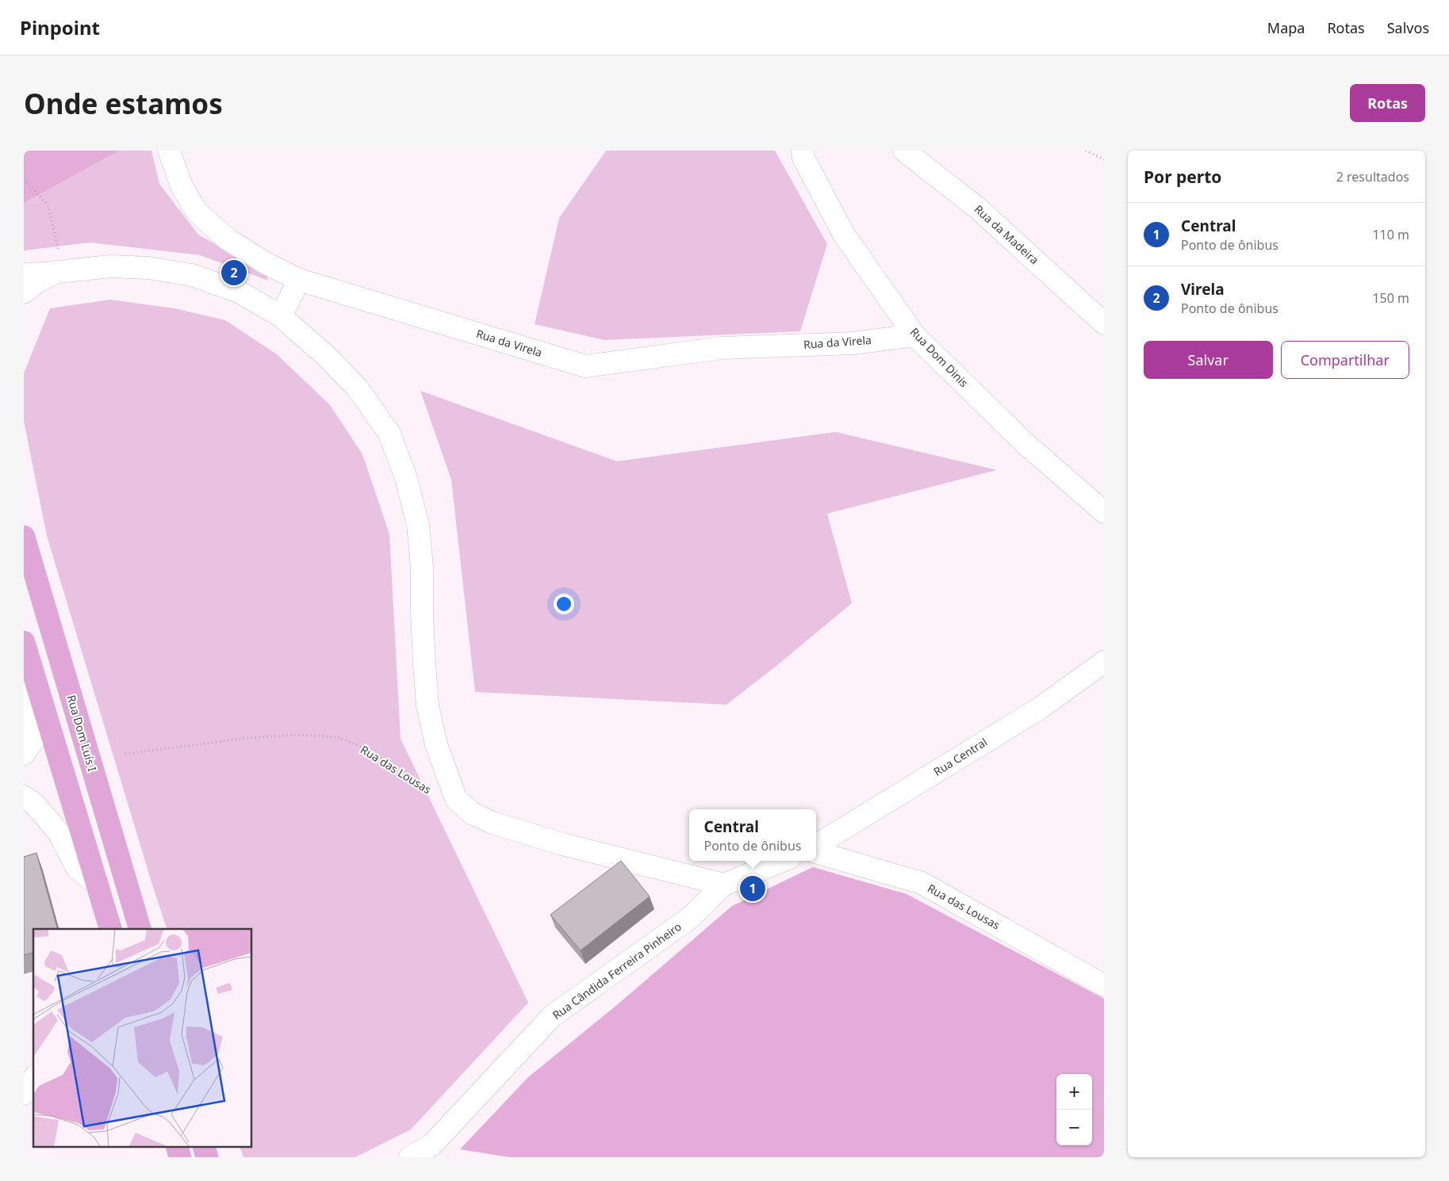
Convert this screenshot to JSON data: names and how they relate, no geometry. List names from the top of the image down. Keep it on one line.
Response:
{"streets":{"main road":["Rua Dom Luís I"],"street":["Rua da Madeira","Rua da Virela","Rua Dom Dinis","Rua Central","Rua das Lousas","Rua Cândida Ferreira Pinheiro"]},"crossings":[["Rua da Virela","Rua Dom Dinis"]],"page":{"header":"Pinpoint","nav":["Mapa","Rotas","Salvos"],"buttons":["Rotas",["Salvar","Compartilhar"]],"title":"Onde estamos","heading":["Por perto","2 resultados"],"list":[{"mark":"1","name":"Central","note":"Ponto de ônibus","value":"110 m"},{"mark":"2","name":"Virela","note":"Ponto de ônibus","value":"150 m"}],"pins":["2","1"],"popup":["Central","Ponto de ônibus"],"map_buttons":["+","−"]}}
